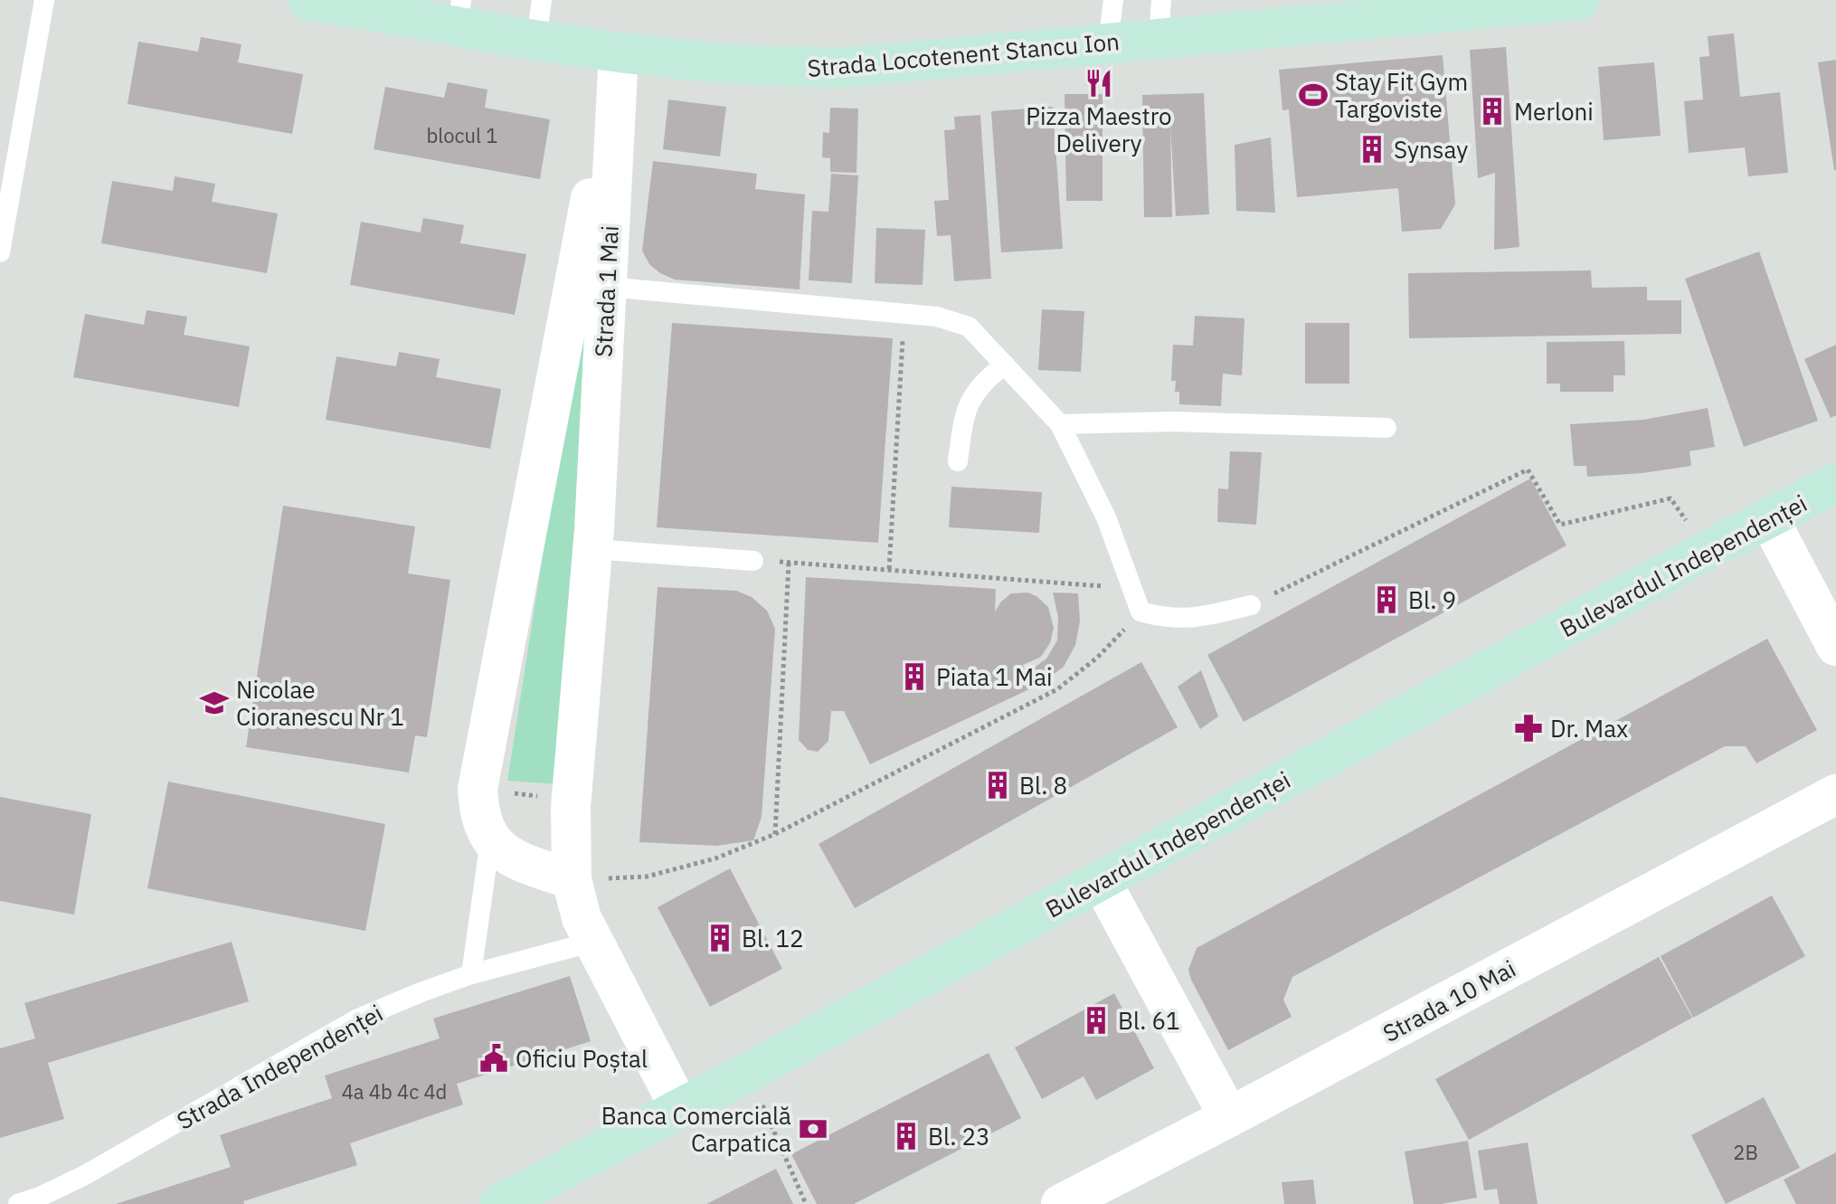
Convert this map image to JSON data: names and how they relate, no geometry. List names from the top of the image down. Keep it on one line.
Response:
{"streets":{"main road":["Strada Locotenent Stancu Ion","Bulevardul Independenței"],"street":["Strada 1 Mai","Strada 10 Mai"],"lane":["Strada Independenței"]},"crossings":[["Strada Locotenent Stancu Ion","Strada 1 Mai"],["Strada 1 Mai","Bulevardul Independenței"],["Strada 1 Mai","Strada Independenței"]],"places":{"restaurant":["Pizza Maestro Delivery"],"sports":["Stay Fit Gym Targoviste"],"building":["Merloni","Synsay","Bl. 9","Piata 1 Mai","Bl. 8","Bl. 12","Bl. 61","Bl. 23"],"school or university":["Nicolae Cioranescu Nr 1"],"pharmacy":["Dr. Max"],"public building":["Oficiu Poștal"],"bank":["Banca Comercială Carpatica"]},"house_numbers":["blocul 1","4a 4b 4c 4d","2B"]}
